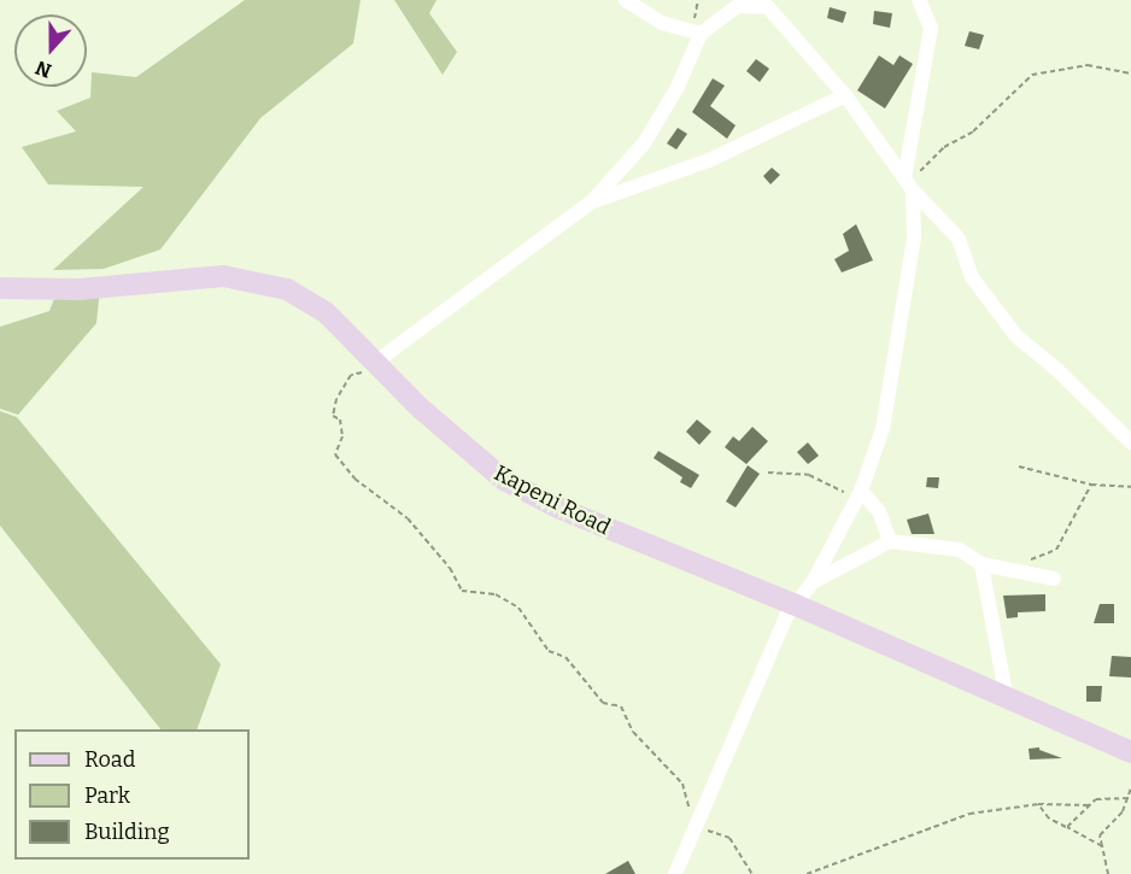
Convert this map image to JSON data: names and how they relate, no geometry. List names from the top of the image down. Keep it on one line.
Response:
{"streets":{"main road":["Kapeni Road"]},"legend":["Road","Park","Building"],"north":"bottom"}
